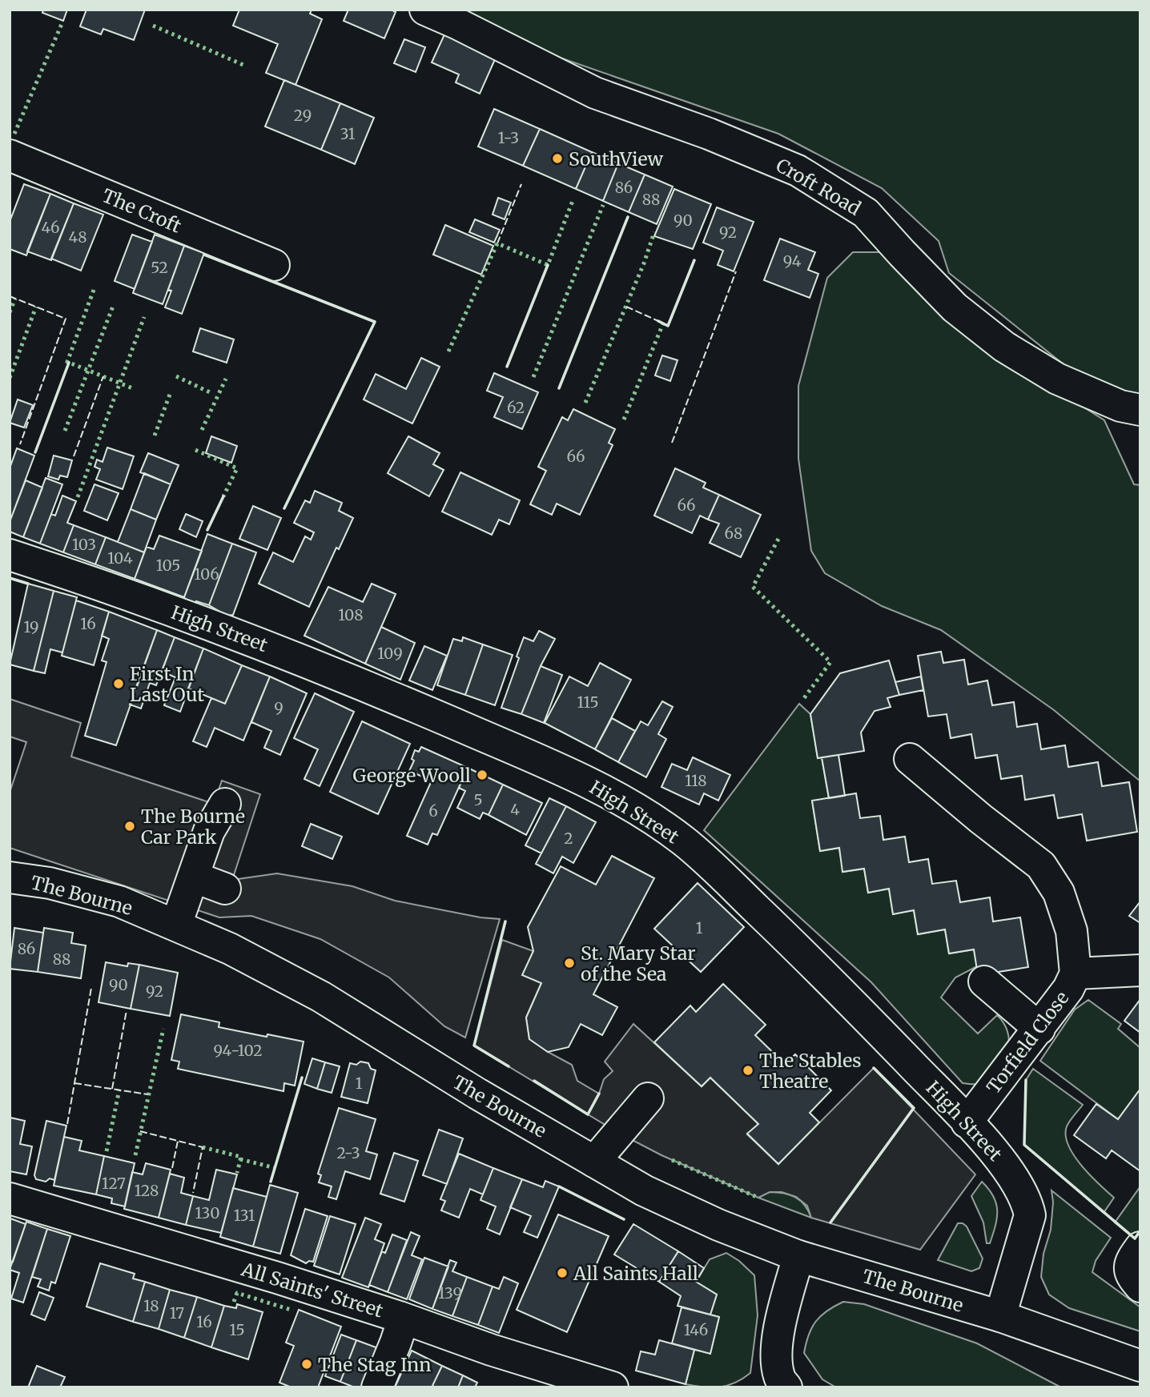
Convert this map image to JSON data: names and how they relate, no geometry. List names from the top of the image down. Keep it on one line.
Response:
{"streets":{"main road":["Croft Road","The Croft","High Street","The Bourne","Torfield Close","All Saints' Street"]},"crossings":[["High Street","The Bourne"],["High Street","Torfield Close"]],"places":["SouthView","First In Last Out","George Wooll","The Bourne Car Park","St. Mary Star of the Sea","The Stables Theatre","All Saints Hall","The Stag Inn"],"house_numbers":["29","31","1-3","86","88","90","46","92","48","94","52","62","66","66","68","103","104","105","106","108","16","19","109","115","9","118","5","4","6","2","1","86","88","90","92","94-102","1","2-3","127","128","130","131","139","18","17","16","15","146"]}
